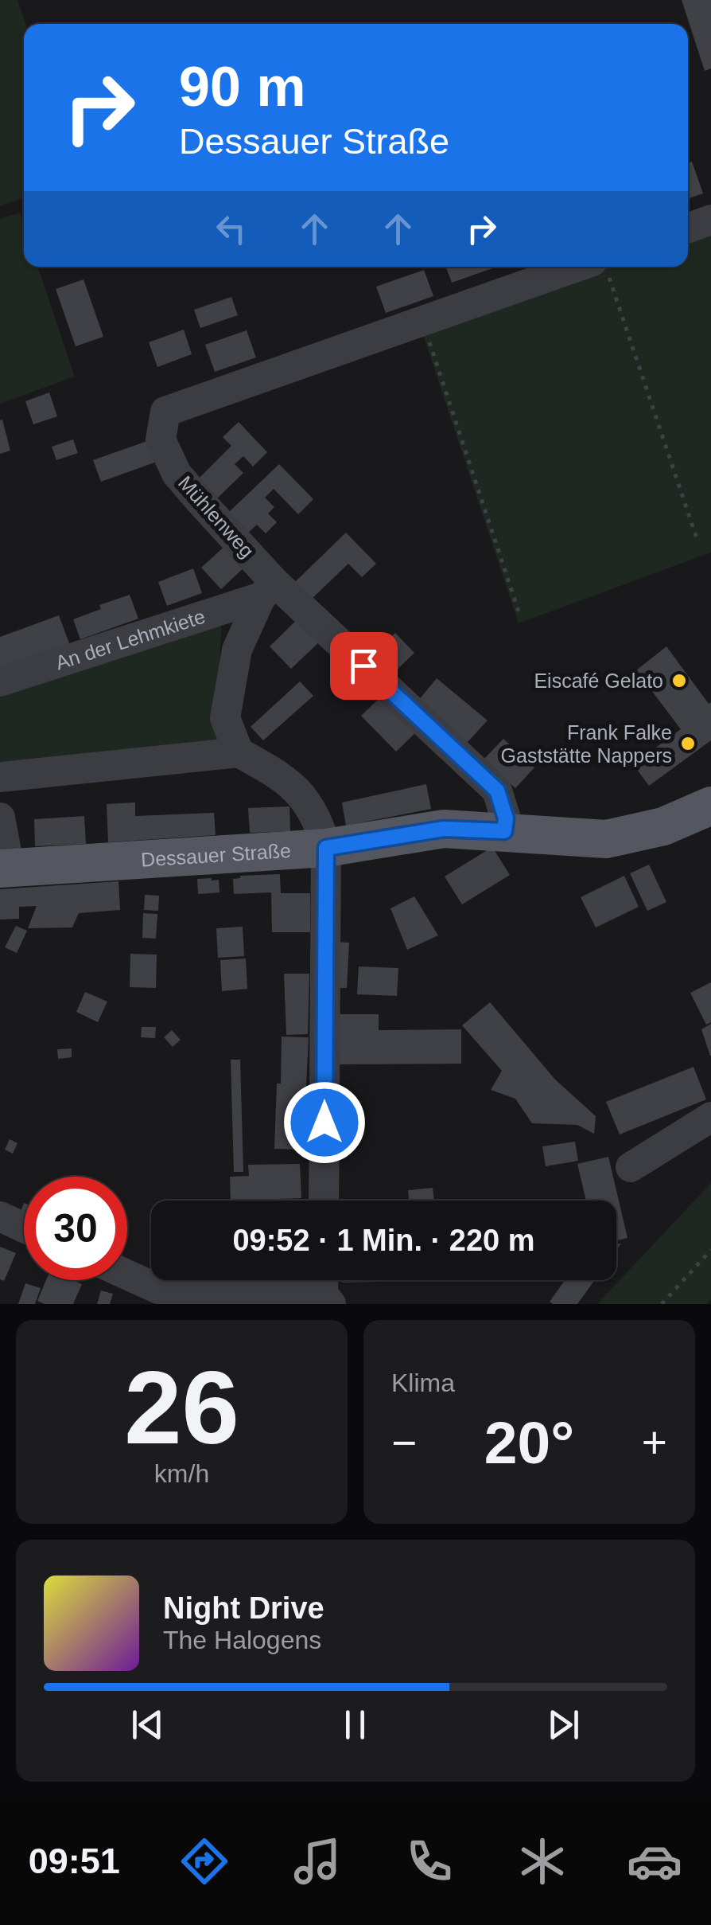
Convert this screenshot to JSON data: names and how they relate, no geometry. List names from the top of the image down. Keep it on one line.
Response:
{"streets":{"main road":["Dessauer Straße"],"street":["Mühlenweg","An der Lehmkiete"]},"crossings":[["Mühlenweg","An der Lehmkiete"],["Mühlenweg","Dessauer Straße"]],"places":["Eiscafé Gelato","Frank Falke Gaststätte Nappers"],"page":{"turn":["90 m","Dessauer Straße"],"limit":"30","trip":"09:52 · 1 Min. · 220 m","tile":[["26","km/h"],"Klima"],"heat":["−","20°","+"],"song":["Night Drive","The Halogens"],"tabs":"09:51"}}
